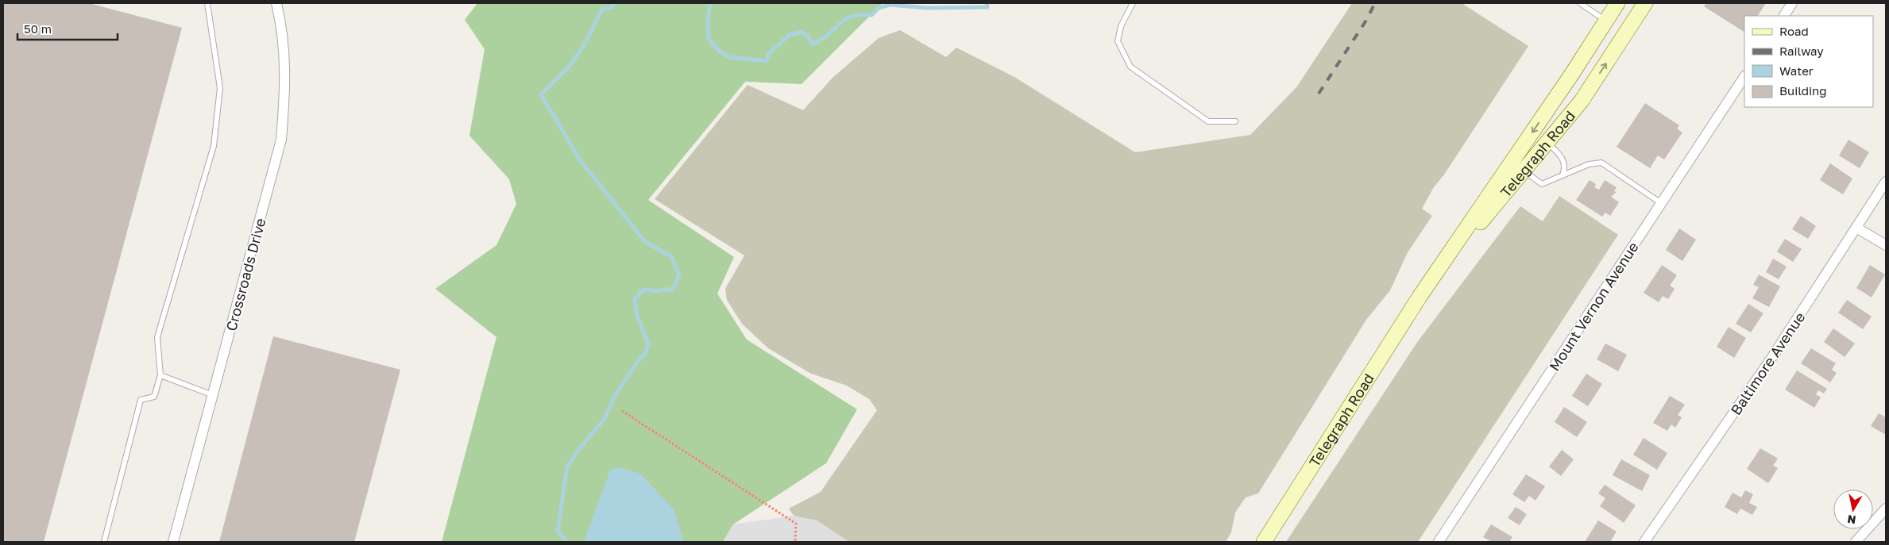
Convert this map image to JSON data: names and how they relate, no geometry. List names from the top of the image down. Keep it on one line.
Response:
{"streets":{"main road":["Telegraph Road"],"street":["Crossroads Drive","Mount Vernon Avenue","Baltimore Avenue"]},"legend":["Road","Railway","Water","Building"],"scale_bar":"50 m","north":"bottom"}
